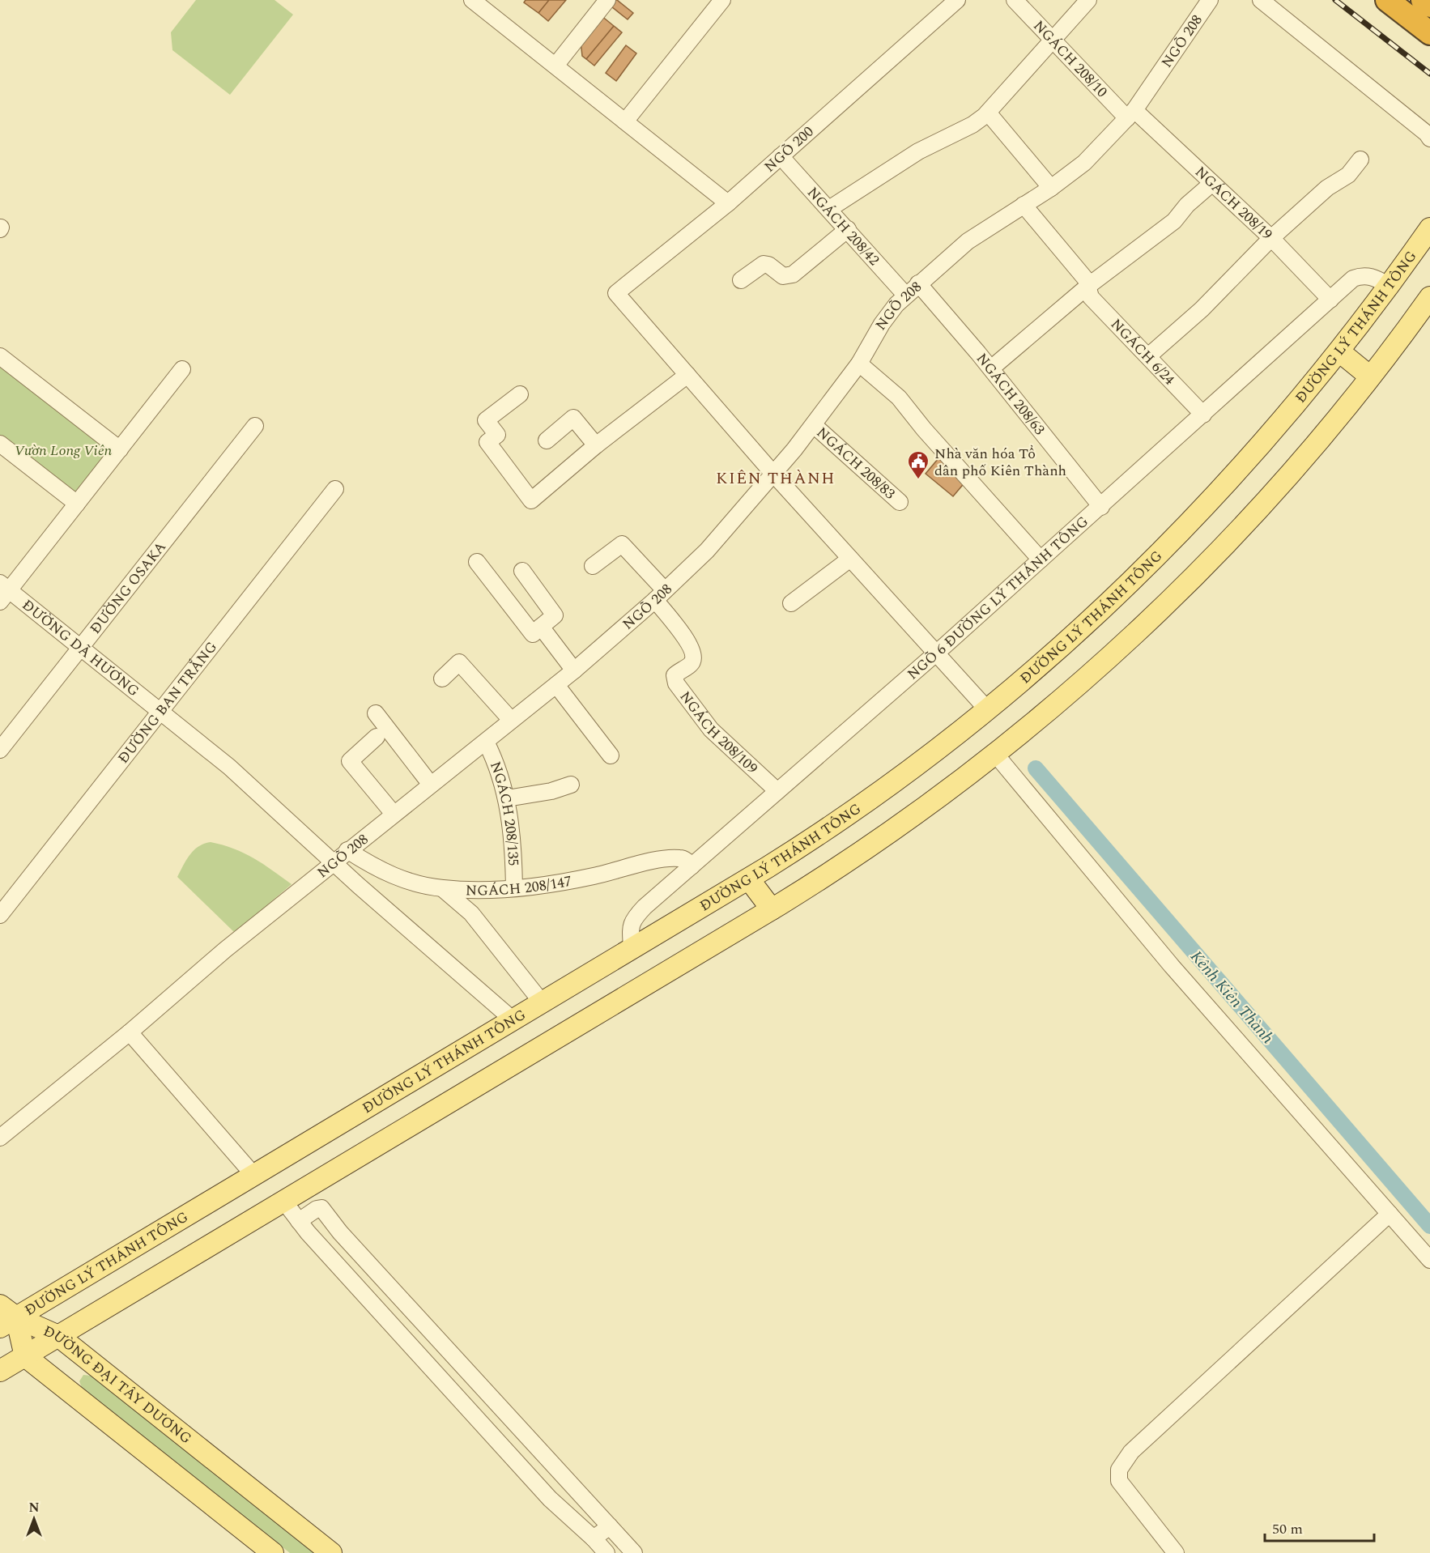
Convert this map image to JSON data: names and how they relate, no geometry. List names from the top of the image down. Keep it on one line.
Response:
{"streets":{"main road":["ĐƯỜNG LÝ THÁNH TÔNG","ĐƯỜNG ĐẠI TÂY DƯƠNG"],"street":["NGÕ 208","NGÁCH 208/10","NGÕ 200","NGÁCH 208/19","NGÁCH 208/42","NGÁCH 6/24","NGÁCH 208/63","NGÁCH 208/83","ĐƯỜNG OSAKA","NGÕ 6 ĐƯỜNG LÝ THÁNH TÔNG","ĐƯỜNG DÃ HƯƠNG","ĐƯỜNG BAN TRẮNG","NGÁCH 208/109","NGÁCH 208/135","NGÁCH 208/147"]},"crossings":[["NGÕ 208","NGÁCH 208/10"],["NGÕ 208","NGÁCH 208/19"],["NGÕ 208","NGÁCH 208/42"],["NGÕ 208","NGÁCH 6/24"],["NGÕ 208","NGÁCH 208/63"],["NGÕ 208","NGÁCH 208/83"],["NGÕ 208","ĐƯỜNG DÃ HƯƠNG"],["NGÕ 208","NGÁCH 208/109"],["NGÕ 208","NGÁCH 208/135"],["NGÕ 208","NGÁCH 208/147"],["NGÁCH 208/10","NGÁCH 208/19"],["NGÕ 200","NGÁCH 208/42"],["NGÁCH 208/19","NGÕ 6 ĐƯỜNG LÝ THÁNH TÔNG"],["ĐƯỜNG LÝ THÁNH TÔNG","NGÕ 6 ĐƯỜNG LÝ THÁNH TÔNG"],["ĐƯỜNG LÝ THÁNH TÔNG","ĐƯỜNG DÃ HƯƠNG"],["ĐƯỜNG LÝ THÁNH TÔNG","ĐƯỜNG ĐẠI TÂY DƯƠNG"],["NGÁCH 6/24","NGÕ 6 ĐƯỜNG LÝ THÁNH TÔNG"],["NGÁCH 208/63","NGÕ 6 ĐƯỜNG LÝ THÁNH TÔNG"],["ĐƯỜNG OSAKA","ĐƯỜNG DÃ HƯƠNG"],["NGÕ 6 ĐƯỜNG LÝ THÁNH TÔNG","NGÁCH 208/109"],["NGÕ 6 ĐƯỜNG LÝ THÁNH TÔNG","NGÁCH 208/147"],["ĐƯỜNG DÃ HƯƠNG","ĐƯỜNG BAN TRẮNG"],["NGÁCH 208/135","NGÁCH 208/147"]],"districts":["KIÊN THÀNH"],"water":["Kênh Kiên Thành"],"parks":["Vườn Long Viên"],"places":{"public building":["Nhà văn hóa Tổ dân phố Kiên Thành"]},"scale_bar":"50 m","north":"top"}
